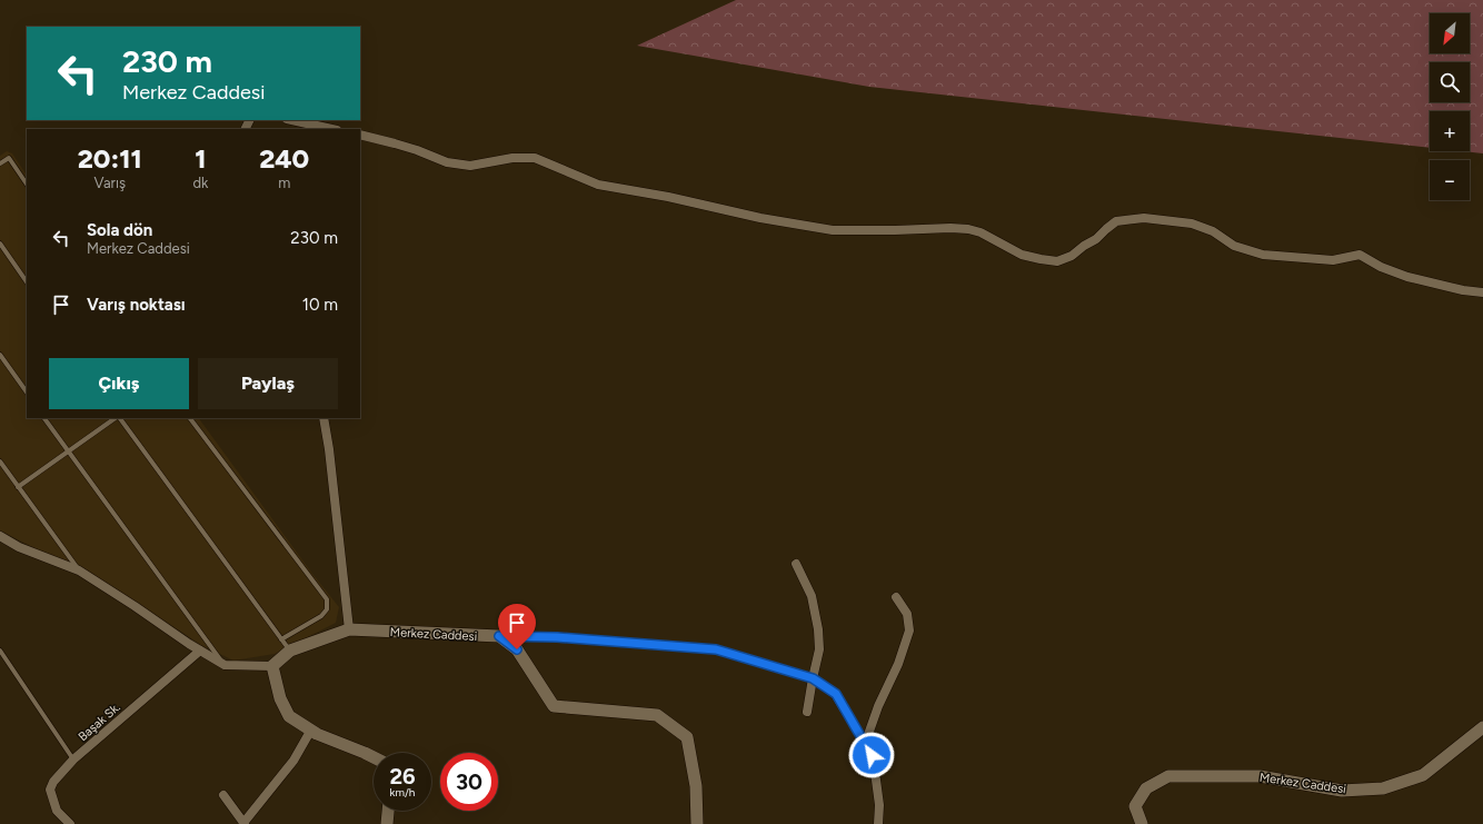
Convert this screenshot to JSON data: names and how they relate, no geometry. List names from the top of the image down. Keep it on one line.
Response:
{"streets":{"street":["Merkez Caddesi","Başak Sk."]},"north":"bottom left","page":{"map_buttons":["+","−"],"turn":["230 m","Merkez Caddesi"],"eta":["20:11","Varış","1","dk","240","m"],"list":[{"name":"Sola dön","note":"Merkez Caddesi","value":"230 m"},{"name":"Varış noktası","value":"10 m"}],"buttons":["Çıkış","Paylaş"],"speed":"26 km/h","limit":"30"}}
